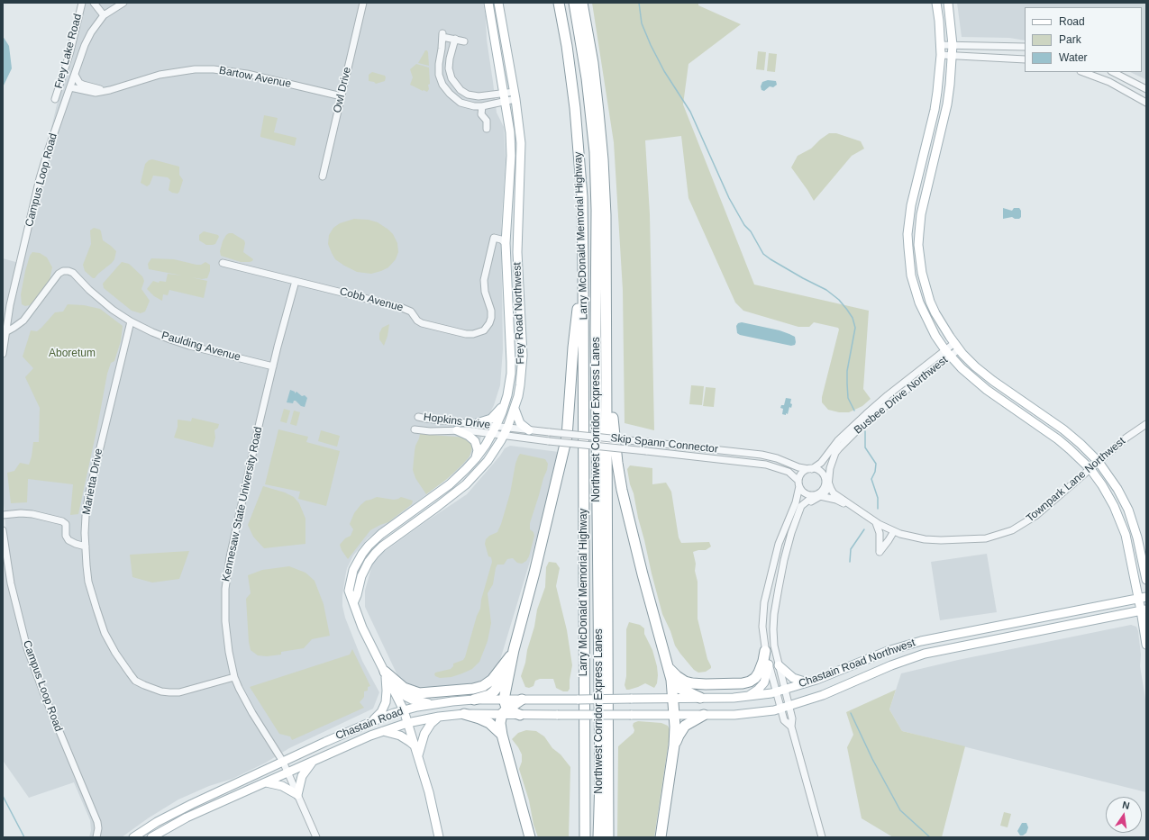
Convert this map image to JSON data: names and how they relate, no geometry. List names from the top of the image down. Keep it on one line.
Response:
{"streets":{"highway":["Larry McDonald Memorial Highway","Northwest Corridor Express Lanes"],"main road":["Frey Road Northwest","Chastain Road Northwest","Chastain Road"],"street":["Frey Lake Road","Bartow Avenue","Owl Drive","Campus Loop Road","Cobb Avenue","Paulding Avenue","Busbee Drive Northwest","Hopkins Drive","Skip Spann Connector","Townpark Lane Northwest","Marietta Drive","Kennesaw State University Road"]},"crossings":[["Frey Lake Road","Campus Loop Road"],["Bartow Avenue","Owl Drive"],["Bartow Avenue","Campus Loop Road"],["Campus Loop Road","Paulding Avenue"],["Cobb Avenue","Frey Road Northwest"],["Cobb Avenue","Kennesaw State University Road"],["Frey Road Northwest","Hopkins Drive"],["Frey Road Northwest","Skip Spann Connector"],["Frey Road Northwest","Chastain Road"],["Paulding Avenue","Marietta Drive"],["Paulding Avenue","Kennesaw State University Road"],["Busbee Drive Northwest","Skip Spann Connector"],["Busbee Drive Northwest","Townpark Lane Northwest"],["Hopkins Drive","Skip Spann Connector"],["Skip Spann Connector","Townpark Lane Northwest"],["Marietta Drive","Kennesaw State University Road"],["Kennesaw State University Road","Chastain Road"]],"parks":["Aboretum"],"legend":["Road","Park","Water"],"north":"top"}
